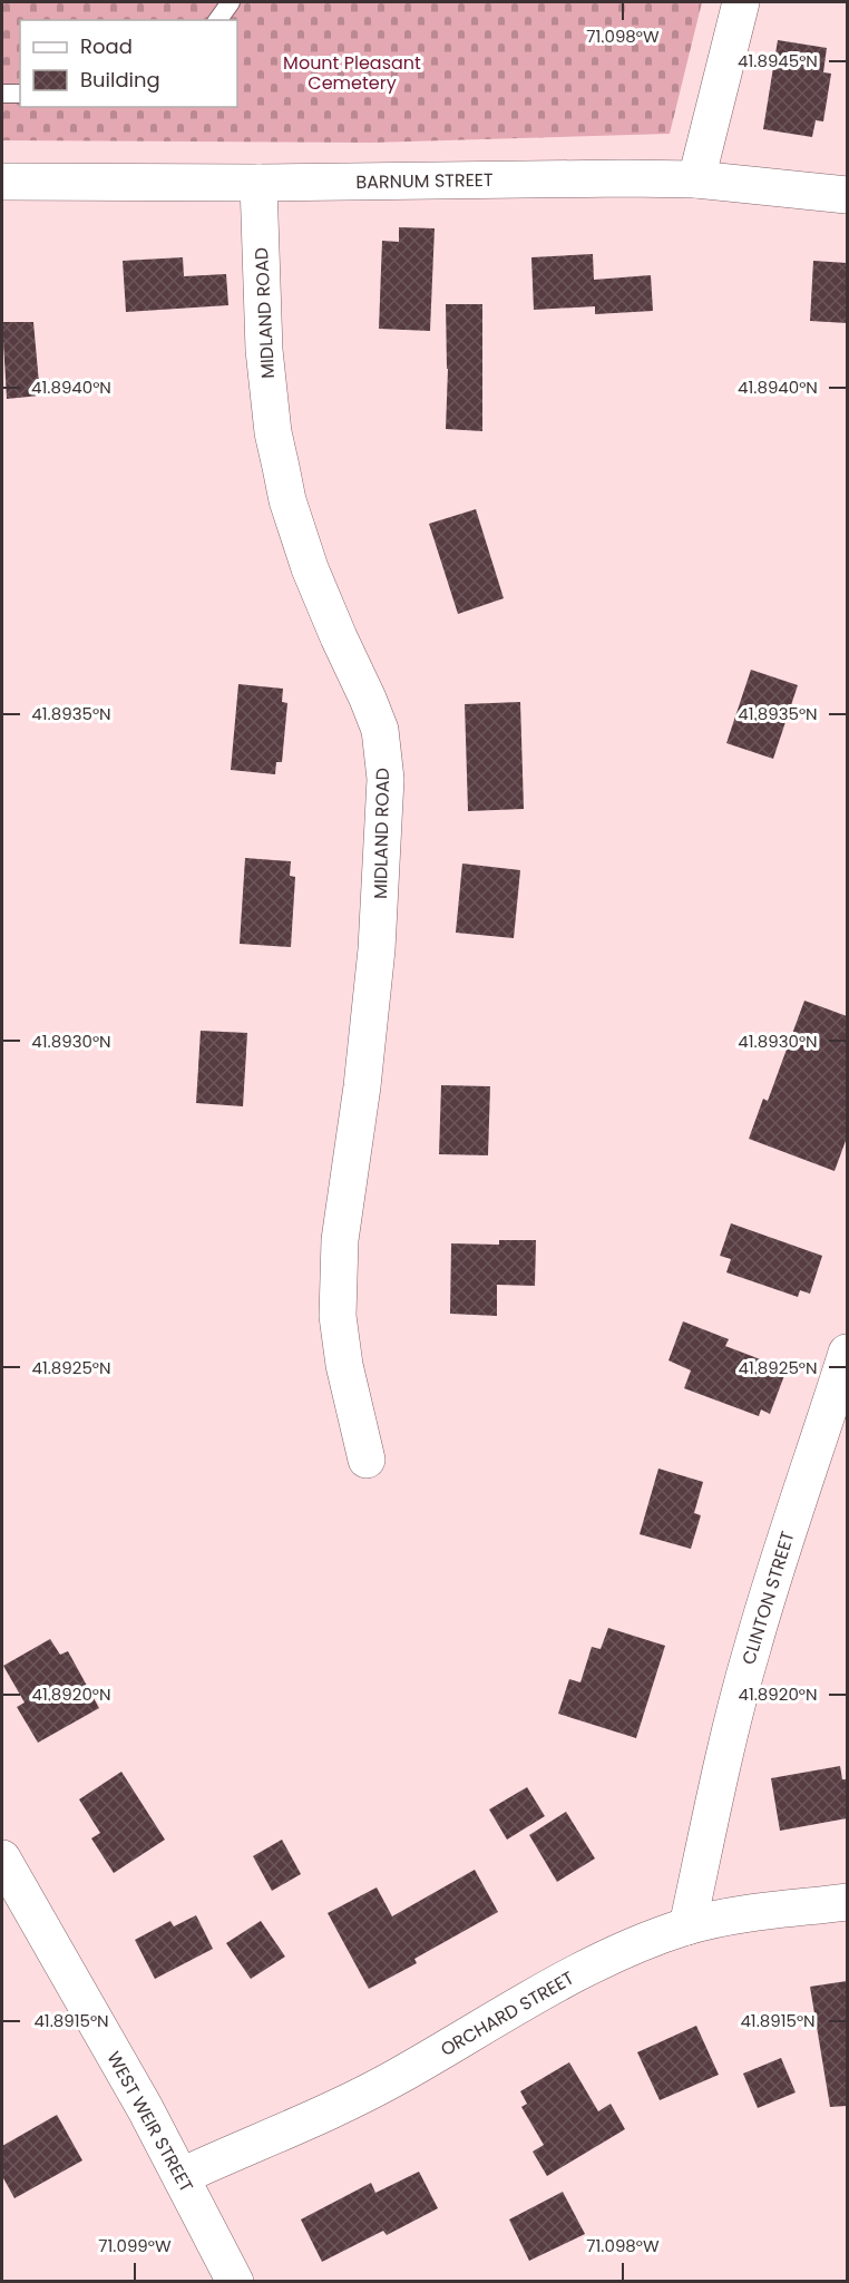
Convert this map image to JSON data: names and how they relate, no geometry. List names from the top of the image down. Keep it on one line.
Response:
{"streets":{"street":["BARNUM STREET","MIDLAND ROAD","CLINTON STREET","ORCHARD STREET","WEST WEIR STREET"]},"crossings":[["BARNUM STREET","MIDLAND ROAD"],["CLINTON STREET","ORCHARD STREET"],["ORCHARD STREET","WEST WEIR STREET"]],"parks":["Mount Pleasant Cemetery"],"legend":["Road","Building"],"coordinates":["71.098°W","41.8945°N","41.8940°N","41.8935°N","41.8930°N","41.8925°N","41.8920°N","41.8915°N","71.099°W"]}
